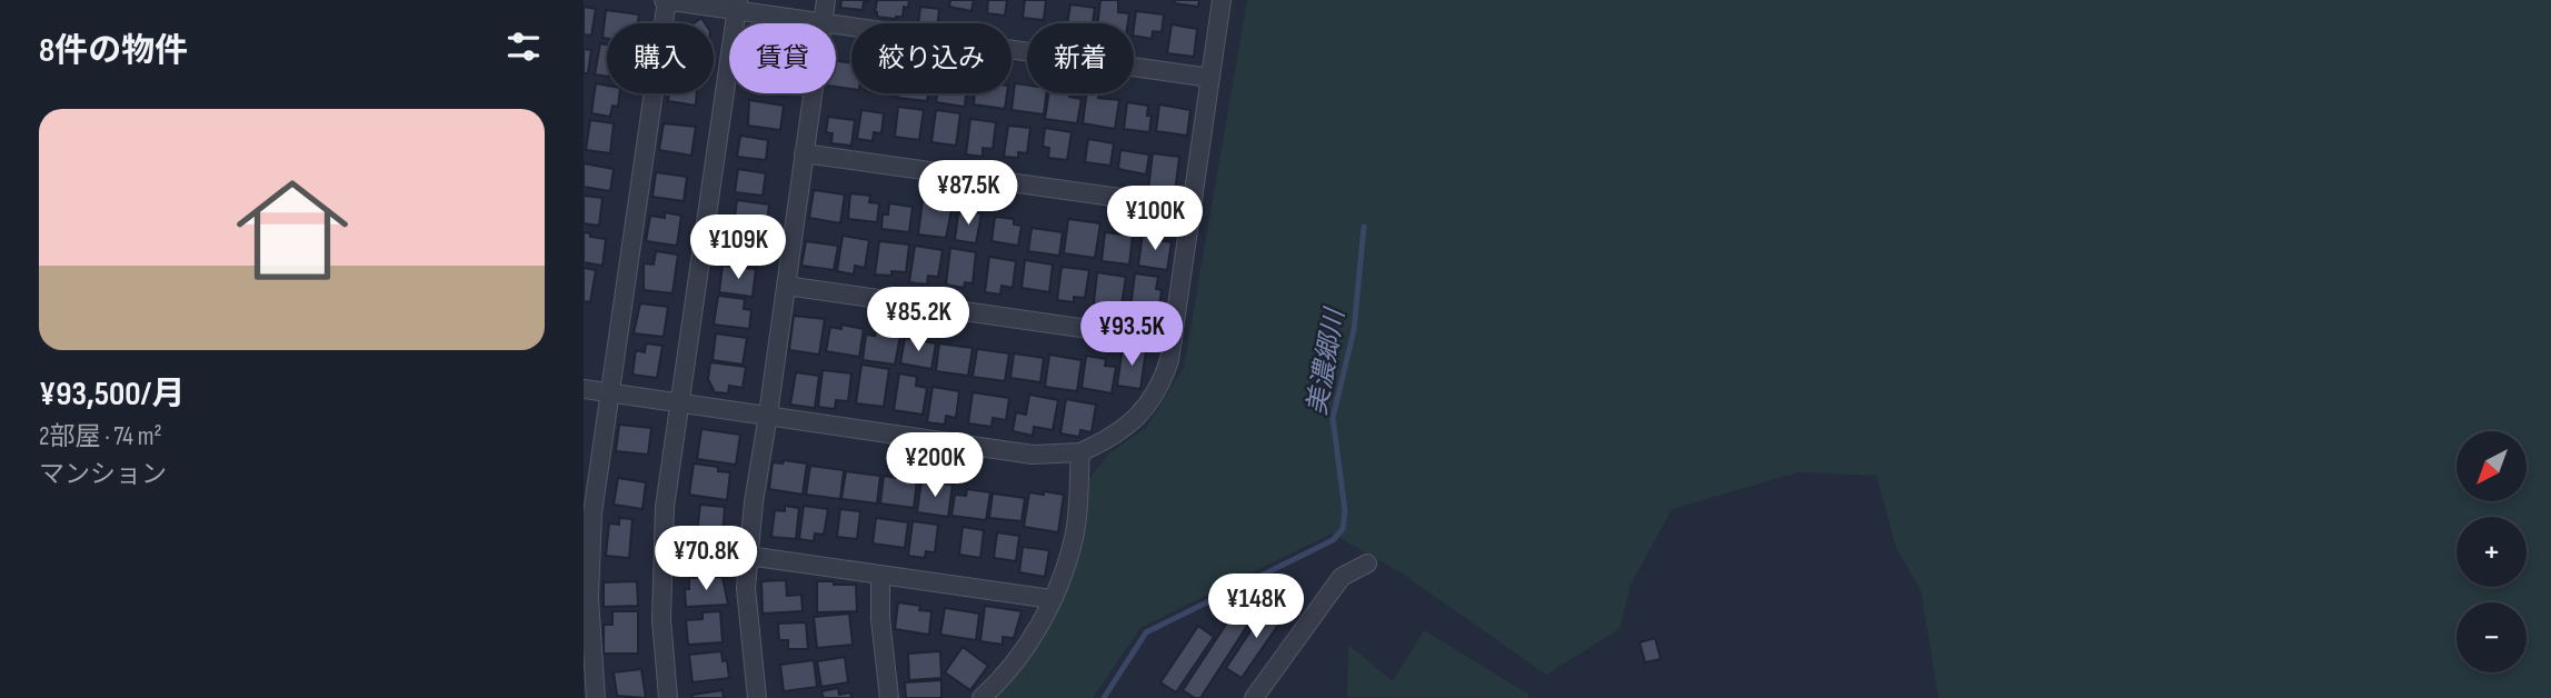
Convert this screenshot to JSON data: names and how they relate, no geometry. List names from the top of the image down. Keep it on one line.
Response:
{"water":["美濃郷川"],"north":"bottom left","page":{"heading":"8件の物件","chip":["購入","賃貸","絞り込み","新着"],"list":[{"name":"¥93,500/月","note":"2部屋 · 74 m² · マンション"}],"price":["¥87.5K","¥100K","¥109K","¥85.2K","¥93.5K","¥200K","¥70.8K","¥148K"],"map_buttons":["+","−"]}}
